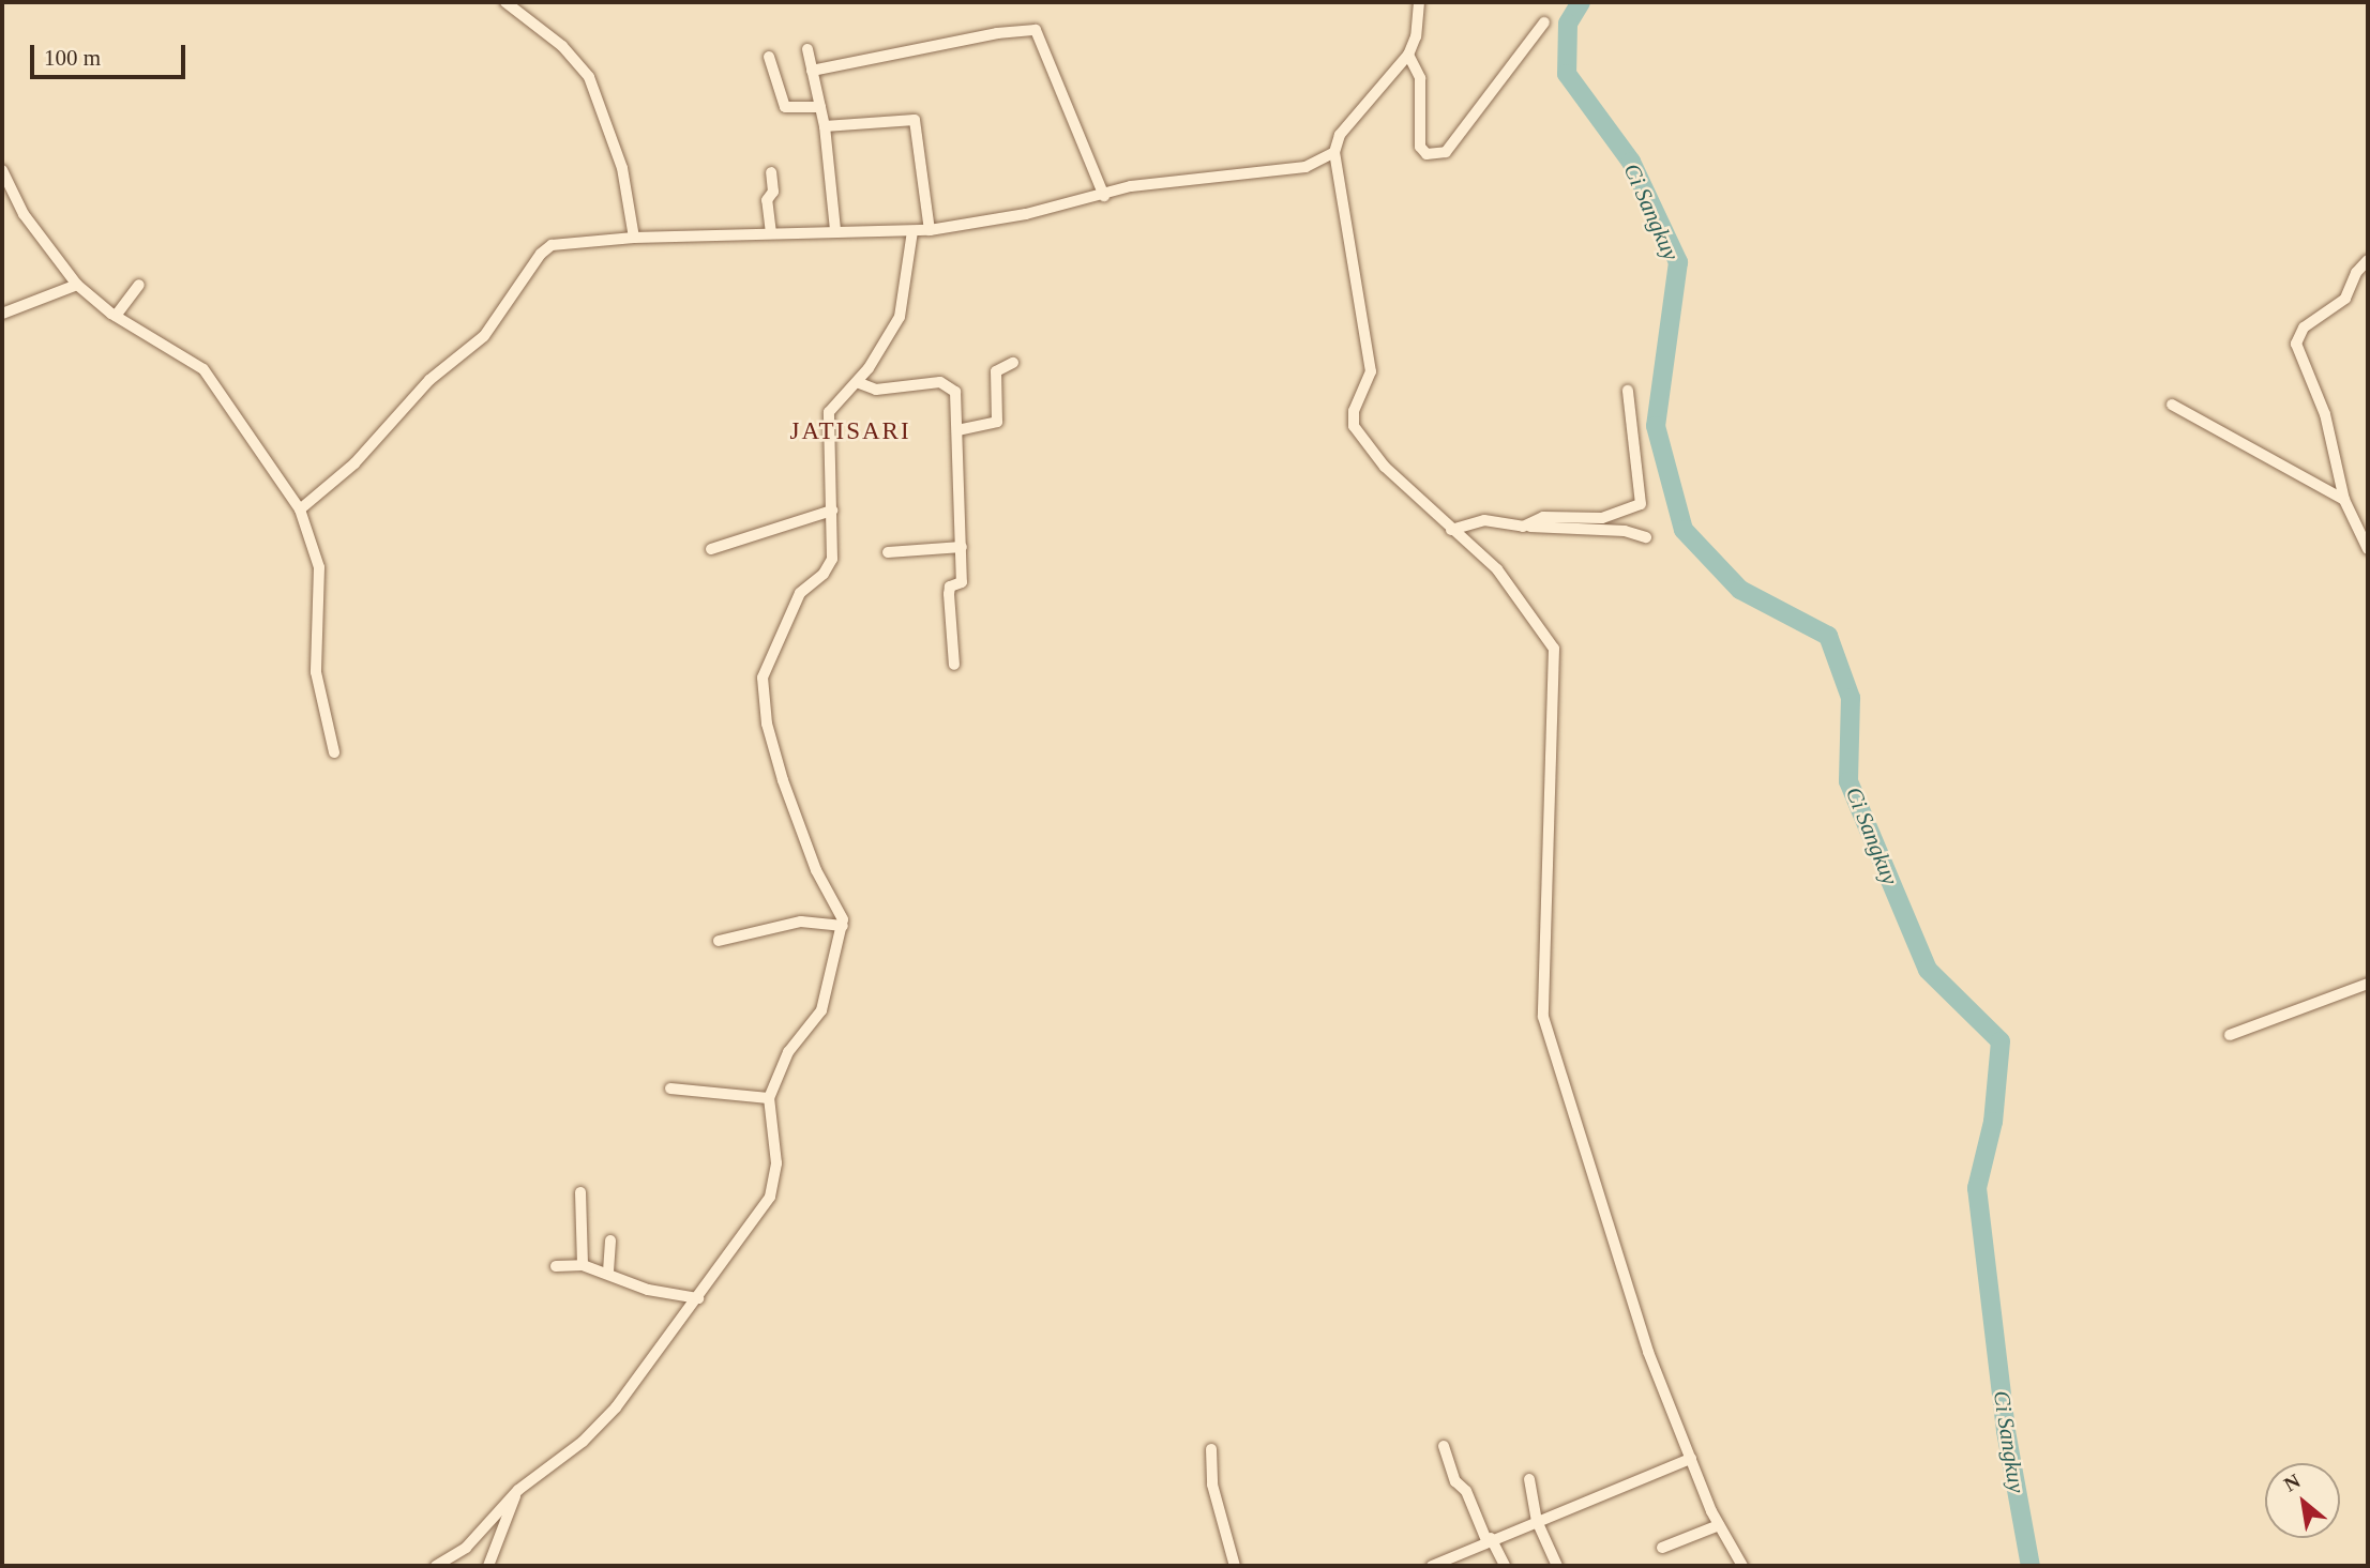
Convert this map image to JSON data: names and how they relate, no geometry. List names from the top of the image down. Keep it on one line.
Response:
{"districts":["JATISARI"],"water":["Ci Sangkuy"],"scale_bar":"100 m","north":"top left"}
